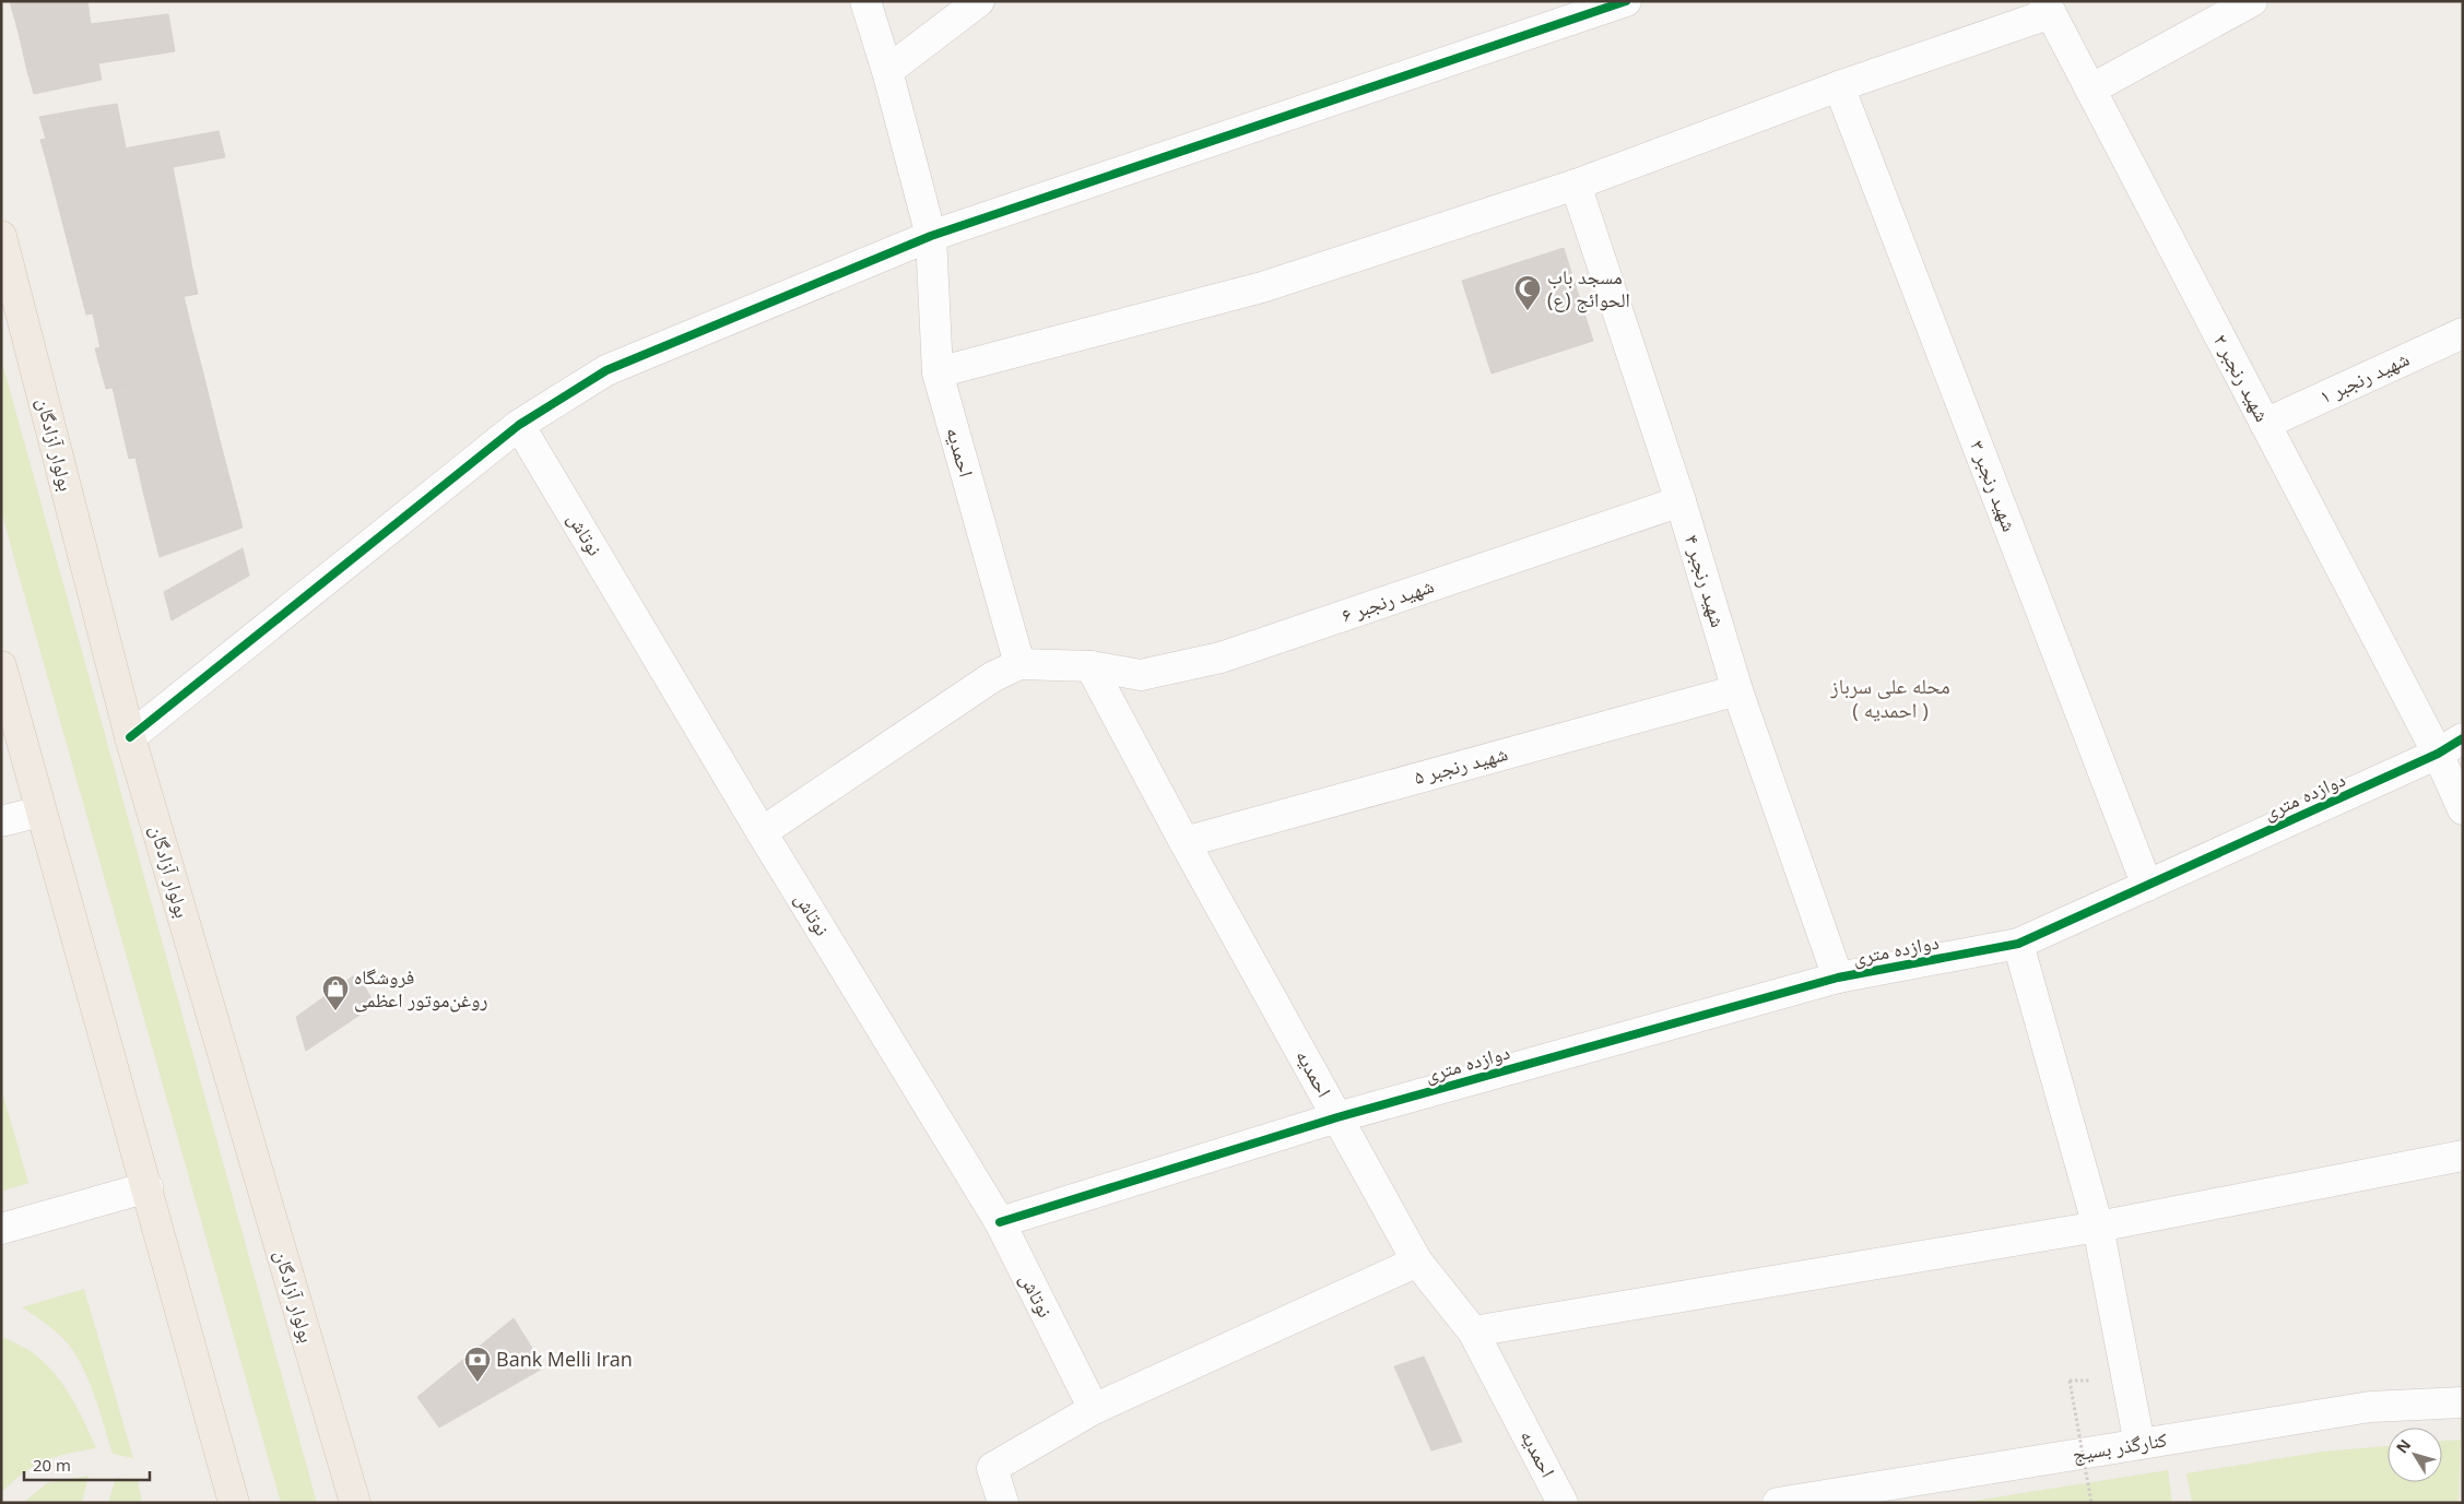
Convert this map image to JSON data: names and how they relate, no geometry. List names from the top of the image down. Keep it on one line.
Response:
{"streets":{"main road":["بولوار آزادگان"],"street":["۲ شهید رنجبر","۱ شهید رنجبر","احمدیه","شهید رنجبر ۳","نوتاش","شهید رنجبر ۴","شهید رنجبر ۶","شهید رنجبر ۵","دوازده متری","کنارگذر بسیج"]},"crossings":[["۲ شهید رنجبر","۱ شهید رنجبر"],["۲ شهید رنجبر","دوازده متری"],["احمدیه","شهید رنجبر ۶"],["احمدیه","شهید رنجبر ۵"],["احمدیه","دوازده متری"],["شهید رنجبر ۳","دوازده متری"],["نوتاش","دوازده متری"],["شهید رنجبر ۴","شهید رنجبر ۶"],["شهید رنجبر ۴","شهید رنجبر ۵"],["شهید رنجبر ۴","دوازده متری"]],"districts":["محله علی سرباز ( احمدیه )"],"places":{"mosque":["مسجد باب الحوائج (ع)"],"shop":["فروشگاه روغن‌موتور اعظمی"],"bank":["Bank Melli Iran"]},"scale_bar":"20 m","north":"top left"}
